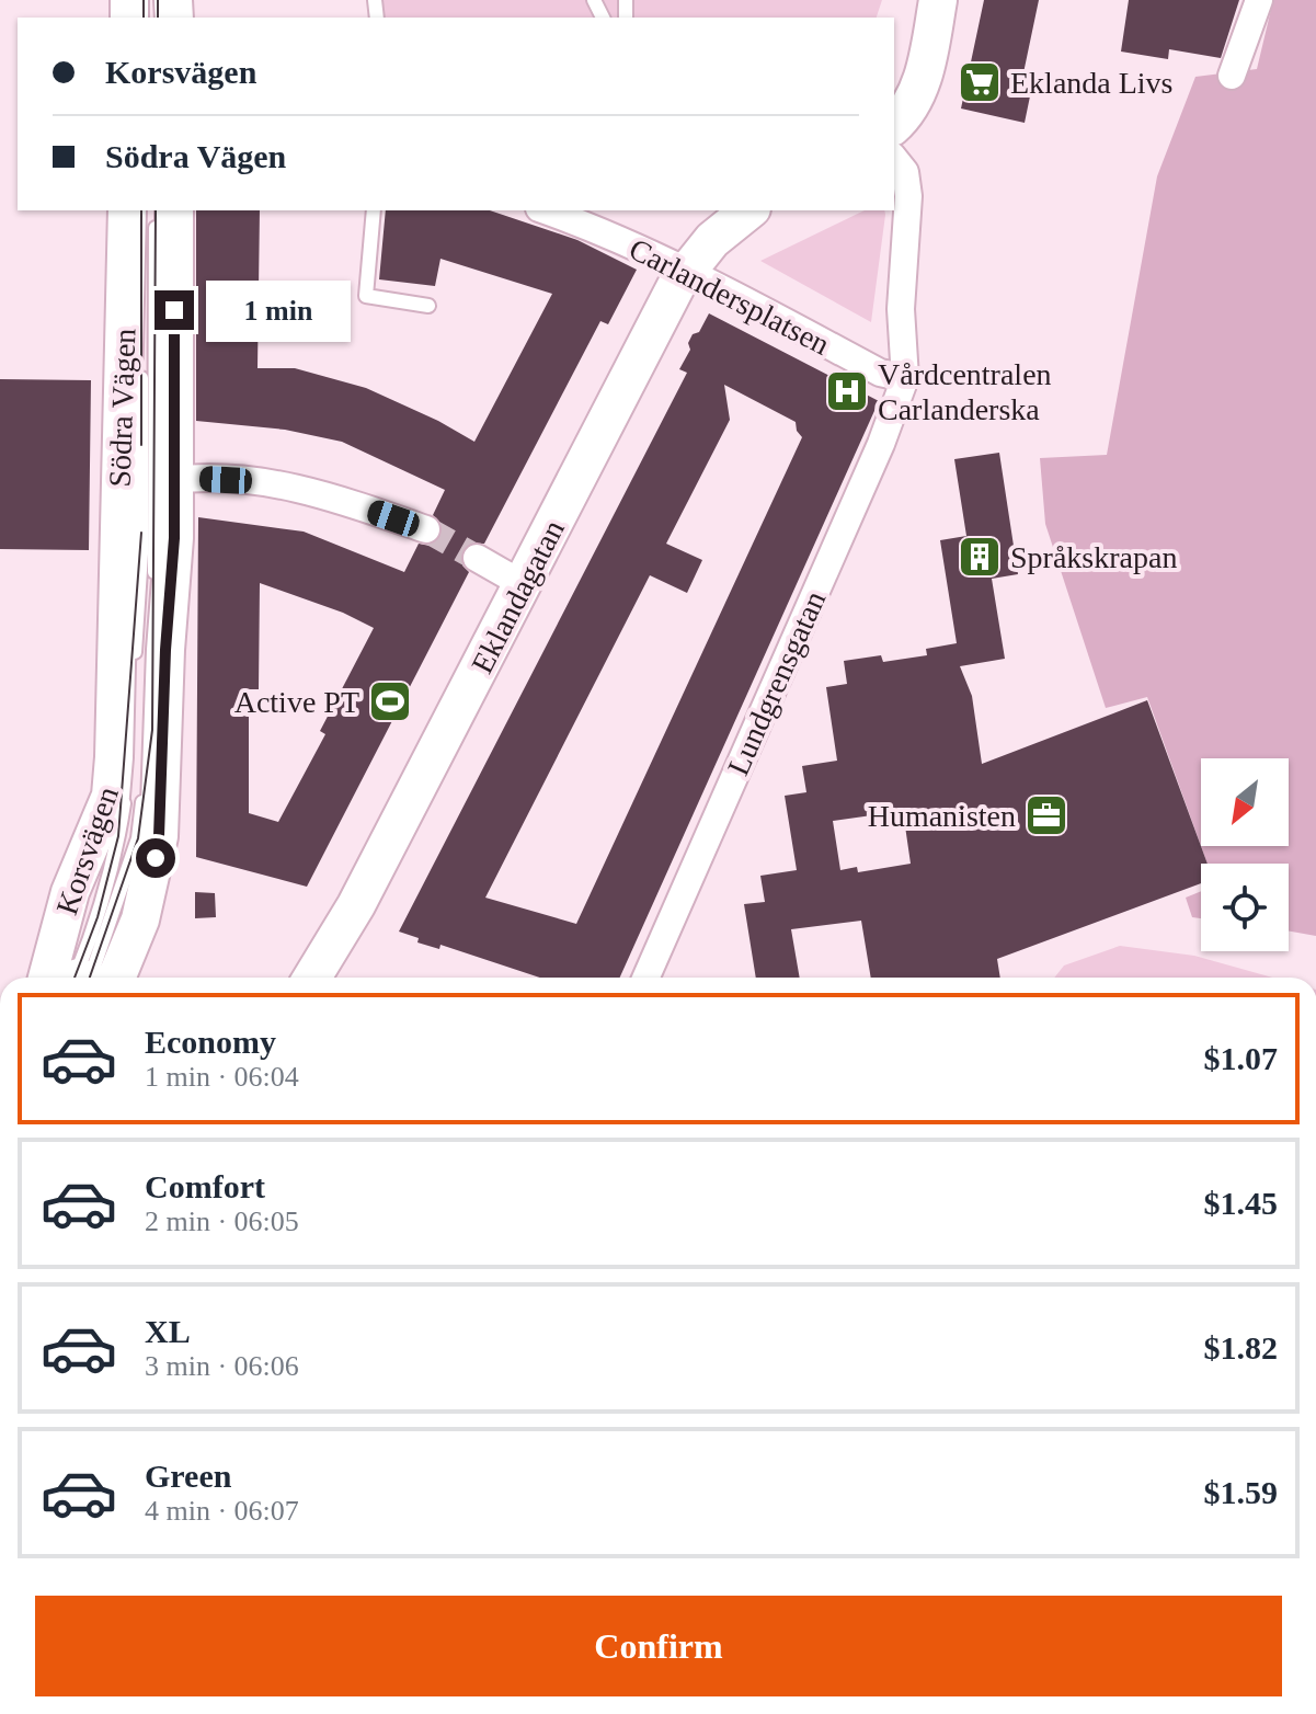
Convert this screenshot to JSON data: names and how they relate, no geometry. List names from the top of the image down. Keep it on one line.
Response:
{"streets":{"main road":["Södra Vägen","Eklandagatan","Korsvägen"],"street":["Carlandersplatsen","Lundgrensgatan"]},"crossings":[["Carlandersplatsen","Eklandagatan"],["Carlandersplatsen","Lundgrensgatan"],["Södra Vägen","Korsvägen"]],"places":{"supermarket":["Eklanda Livs"],"hospital":["Vårdcentralen Carlanderska"],"building":["Språkskrapan"],"sports":["Active PT"],"office":["Humanisten"]},"north":"bottom left","page":{"banner":["Korsvägen","Södra Vägen"],"bubble":"1 min","list":[{"name":"Economy","note":"1 min · 06:04","value":"$1.07"},{"name":"Comfort","note":"2 min · 06:05","value":"$1.45"},{"name":"XL","note":"3 min · 06:06","value":"$1.82"},{"name":"Green","note":"4 min · 06:07","value":"$1.59"}],"buttons":"Confirm"}}
